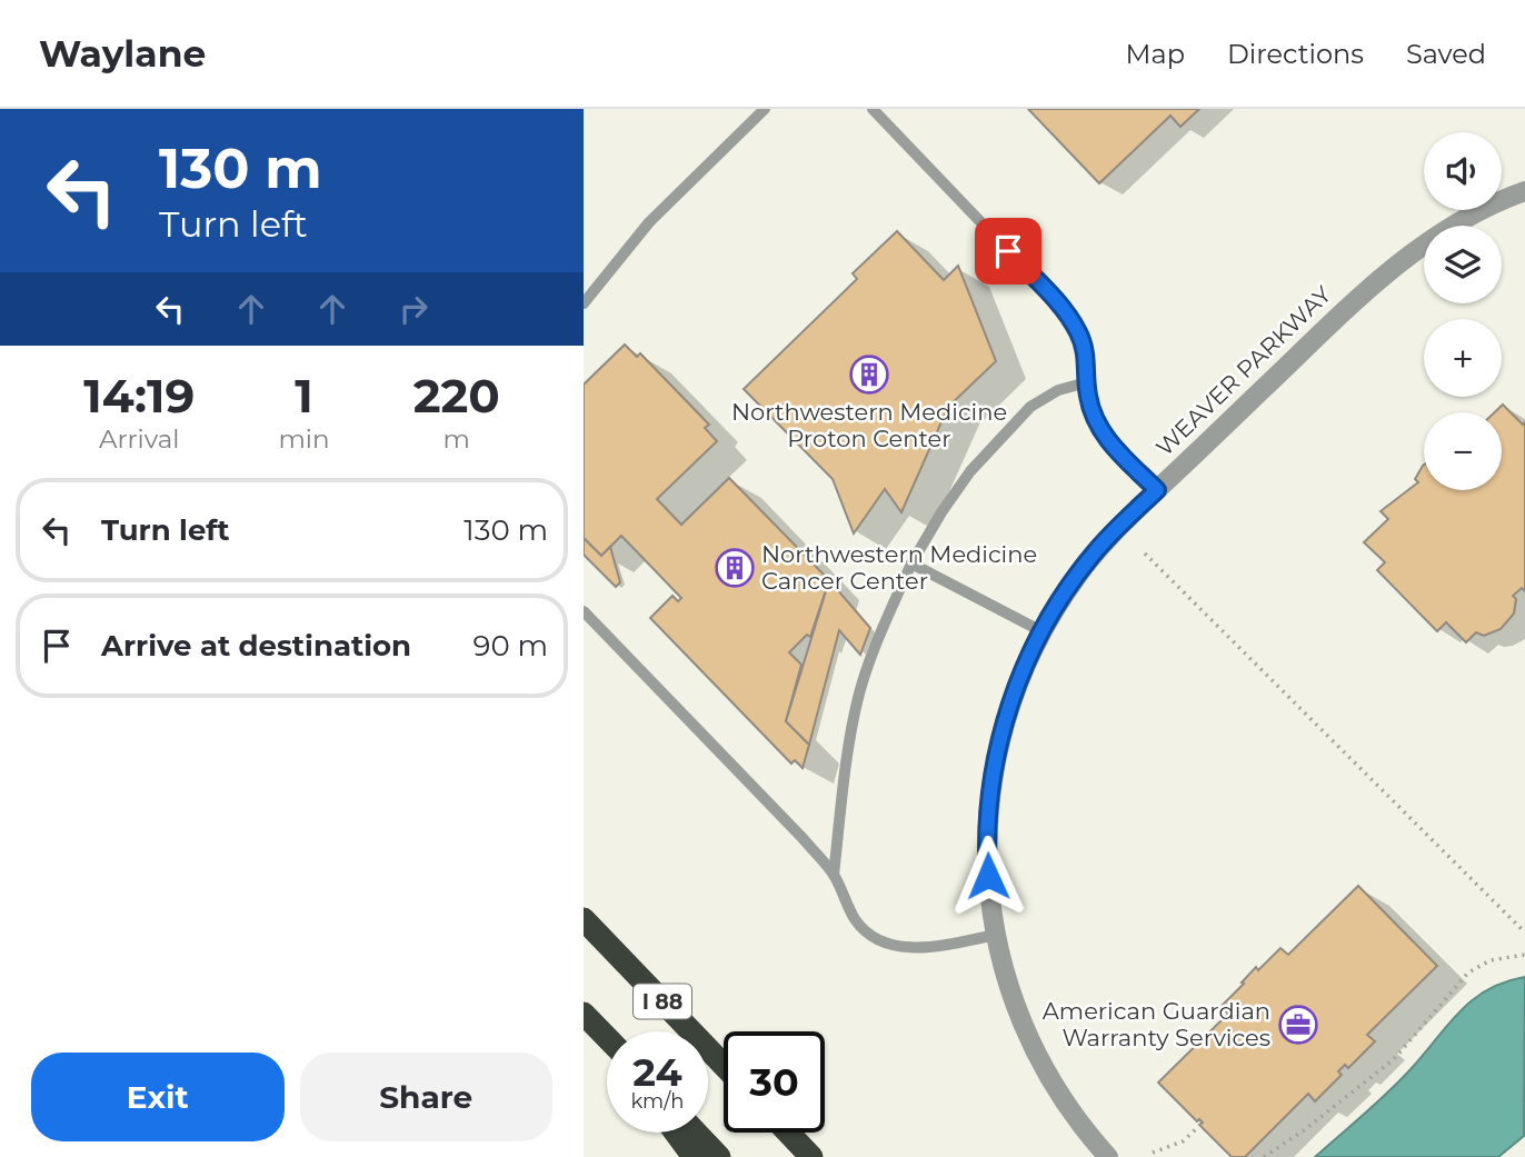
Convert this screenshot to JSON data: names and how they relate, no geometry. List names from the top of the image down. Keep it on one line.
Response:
{"streets":{"highway":["I 88"],"street":["WEAVER PARKWAY"]},"places":{"building":["Northwestern Medicine Proton Center","Northwestern Medicine Cancer Center"],"office":["American Guardian Warranty Services"]},"page":{"header":"Waylane","nav":["Map","Directions","Saved"],"turn":["130 m","Turn left"],"map_buttons":["+","−"],"eta":["14:19","Arrival","1","min","220","m"],"list":[{"name":"Turn left","value":"130 m"},{"name":"Arrive at destination","value":"90 m"}],"speed":"24 km/h","limit":"30","buttons":["Exit","Share"]}}
